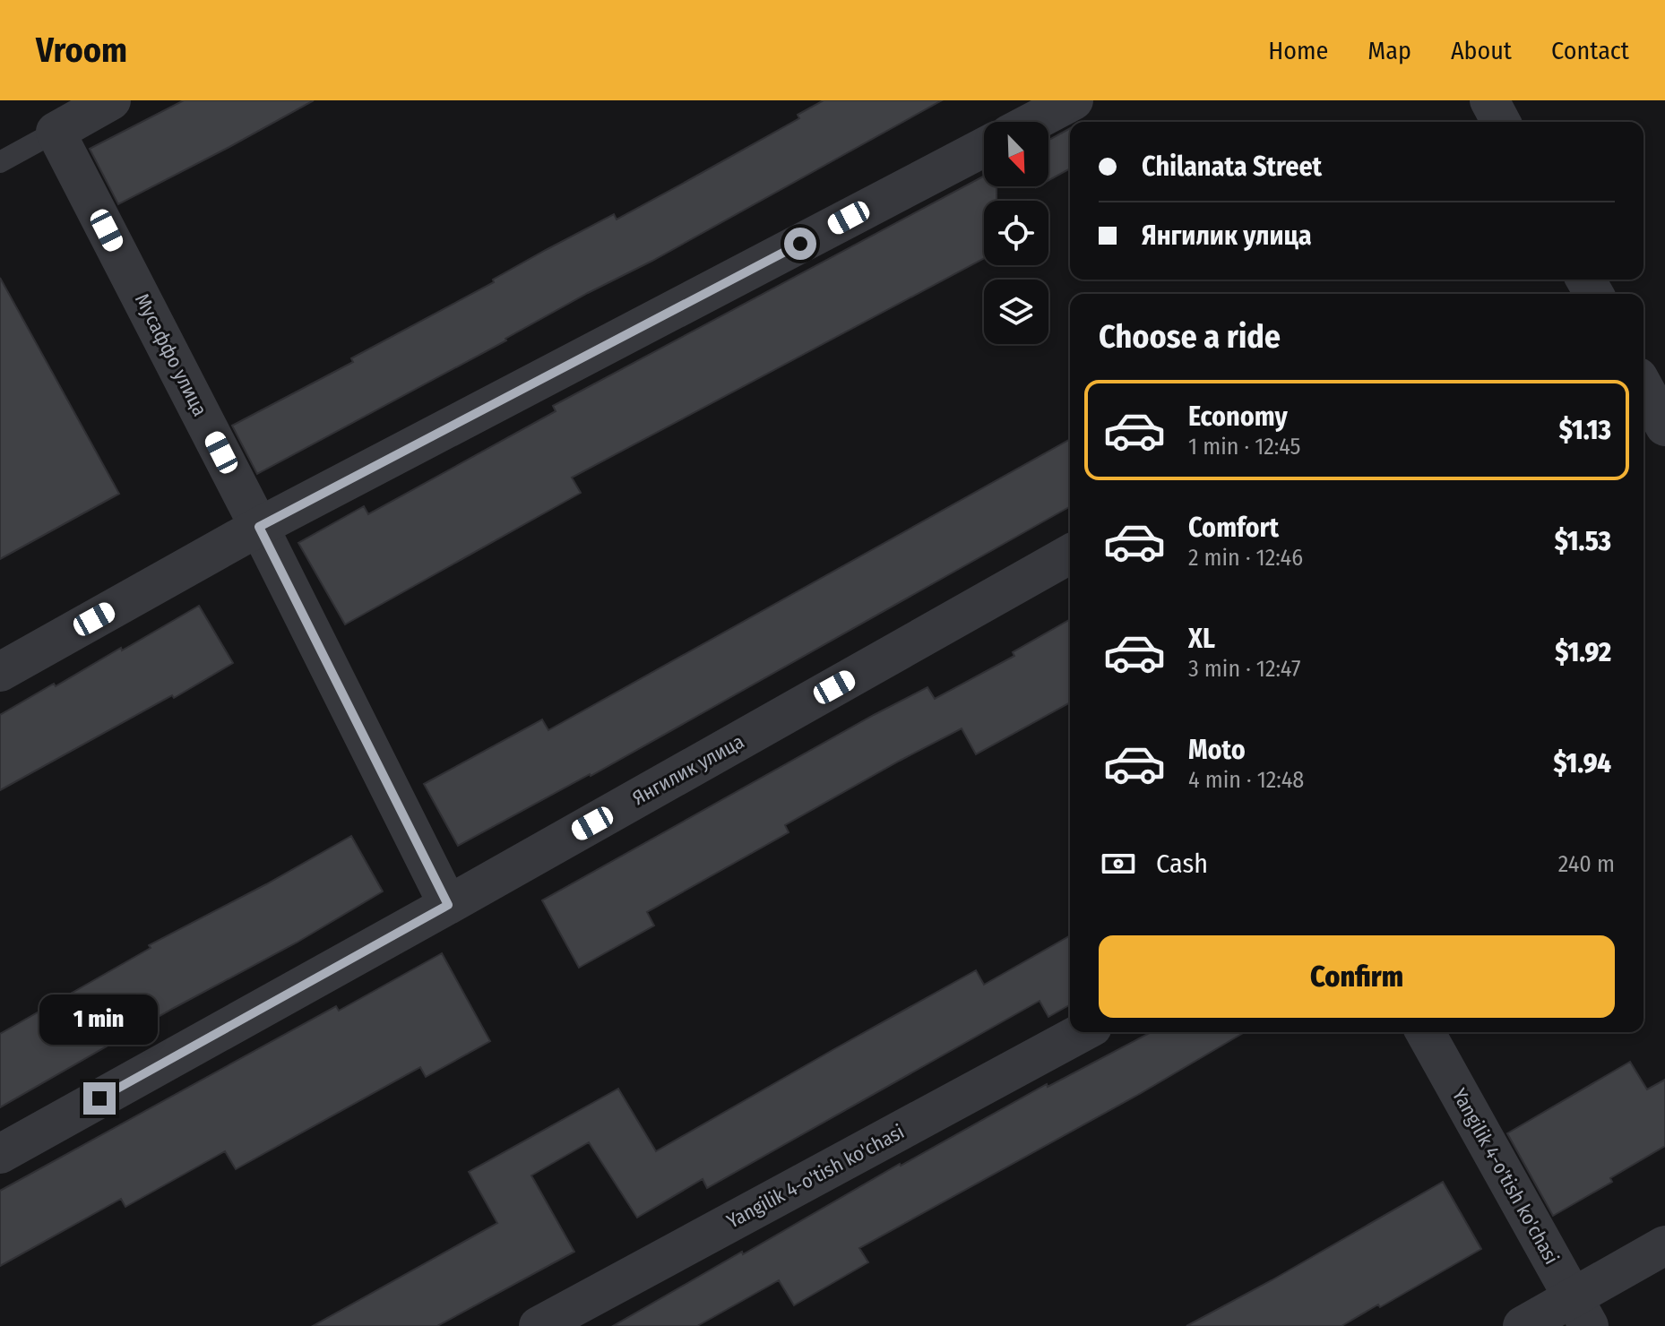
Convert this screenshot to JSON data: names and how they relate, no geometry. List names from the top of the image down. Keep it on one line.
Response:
{"streets":{"street":["Мусаффо улица","Янгилик улица","Yangilik 4-o'tish ko'chasi"]},"crossings":[["Мусаффо улица","Янгилик улица"]],"north":"bottom right","page":{"header":"Vroom","nav":["Home","Map","About","Contact"],"banner":["Chilanata Street","Янгилик улица"],"heading":"Choose a ride","list":[{"name":"Economy","note":"1 min · 12:45","value":"$1.13"},{"name":"Comfort","note":"2 min · 12:46","value":"$1.53"},{"name":"XL","note":"3 min · 12:47","value":"$1.92"},{"name":"Moto","note":"4 min · 12:48","value":"$1.94"}],"pay":["Cash","240 m"],"buttons":"Confirm","bubble":"1 min"}}
